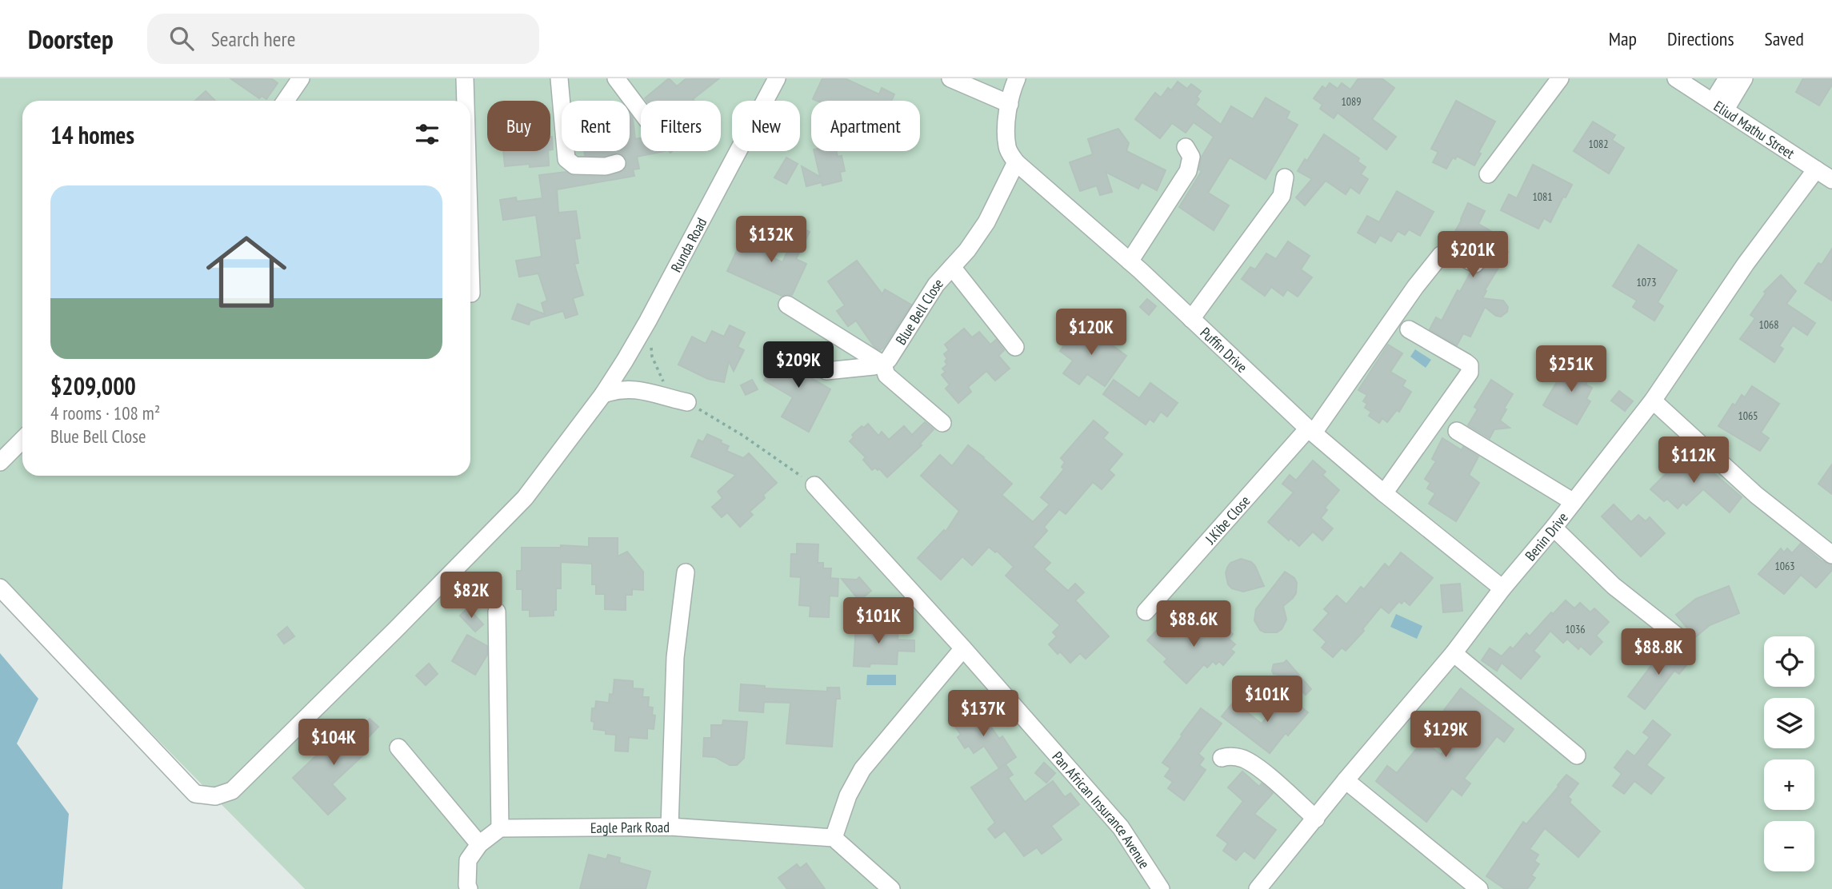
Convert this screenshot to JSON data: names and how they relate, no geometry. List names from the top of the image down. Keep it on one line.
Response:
{"streets":{"street":["Eliud Mathu Street","Runda Road","Blue Bell Close","Puffin Drive","J.Kibe Close","Benin Drive","Pan African Insurance Avenue","Eagle Park Road"]},"crossings":[["Eliud Mathu Street","Benin Drive"],["Blue Bell Close","Puffin Drive"],["Puffin Drive","J.Kibe Close"],["Puffin Drive","Benin Drive"]],"house_numbers":["1089","1082","1081","1073","1068","1065","1063","1036"],"page":{"header":"Doorstep","search":"Search here","nav":["Map","Directions","Saved"],"chip":["Buy","Rent","Filters","New","Apartment"],"heading":"14 homes","list":[{"name":"$209,000","note":"4 rooms · 108 m² · Blue Bell Close"}],"price":["$132K","$201K","$120K","$209K","$251K","$112K","$82K","$101K","$88.6K","$88.8K","$101K","$137K","$129K","$104K"],"map_buttons":["+","−"]}}
